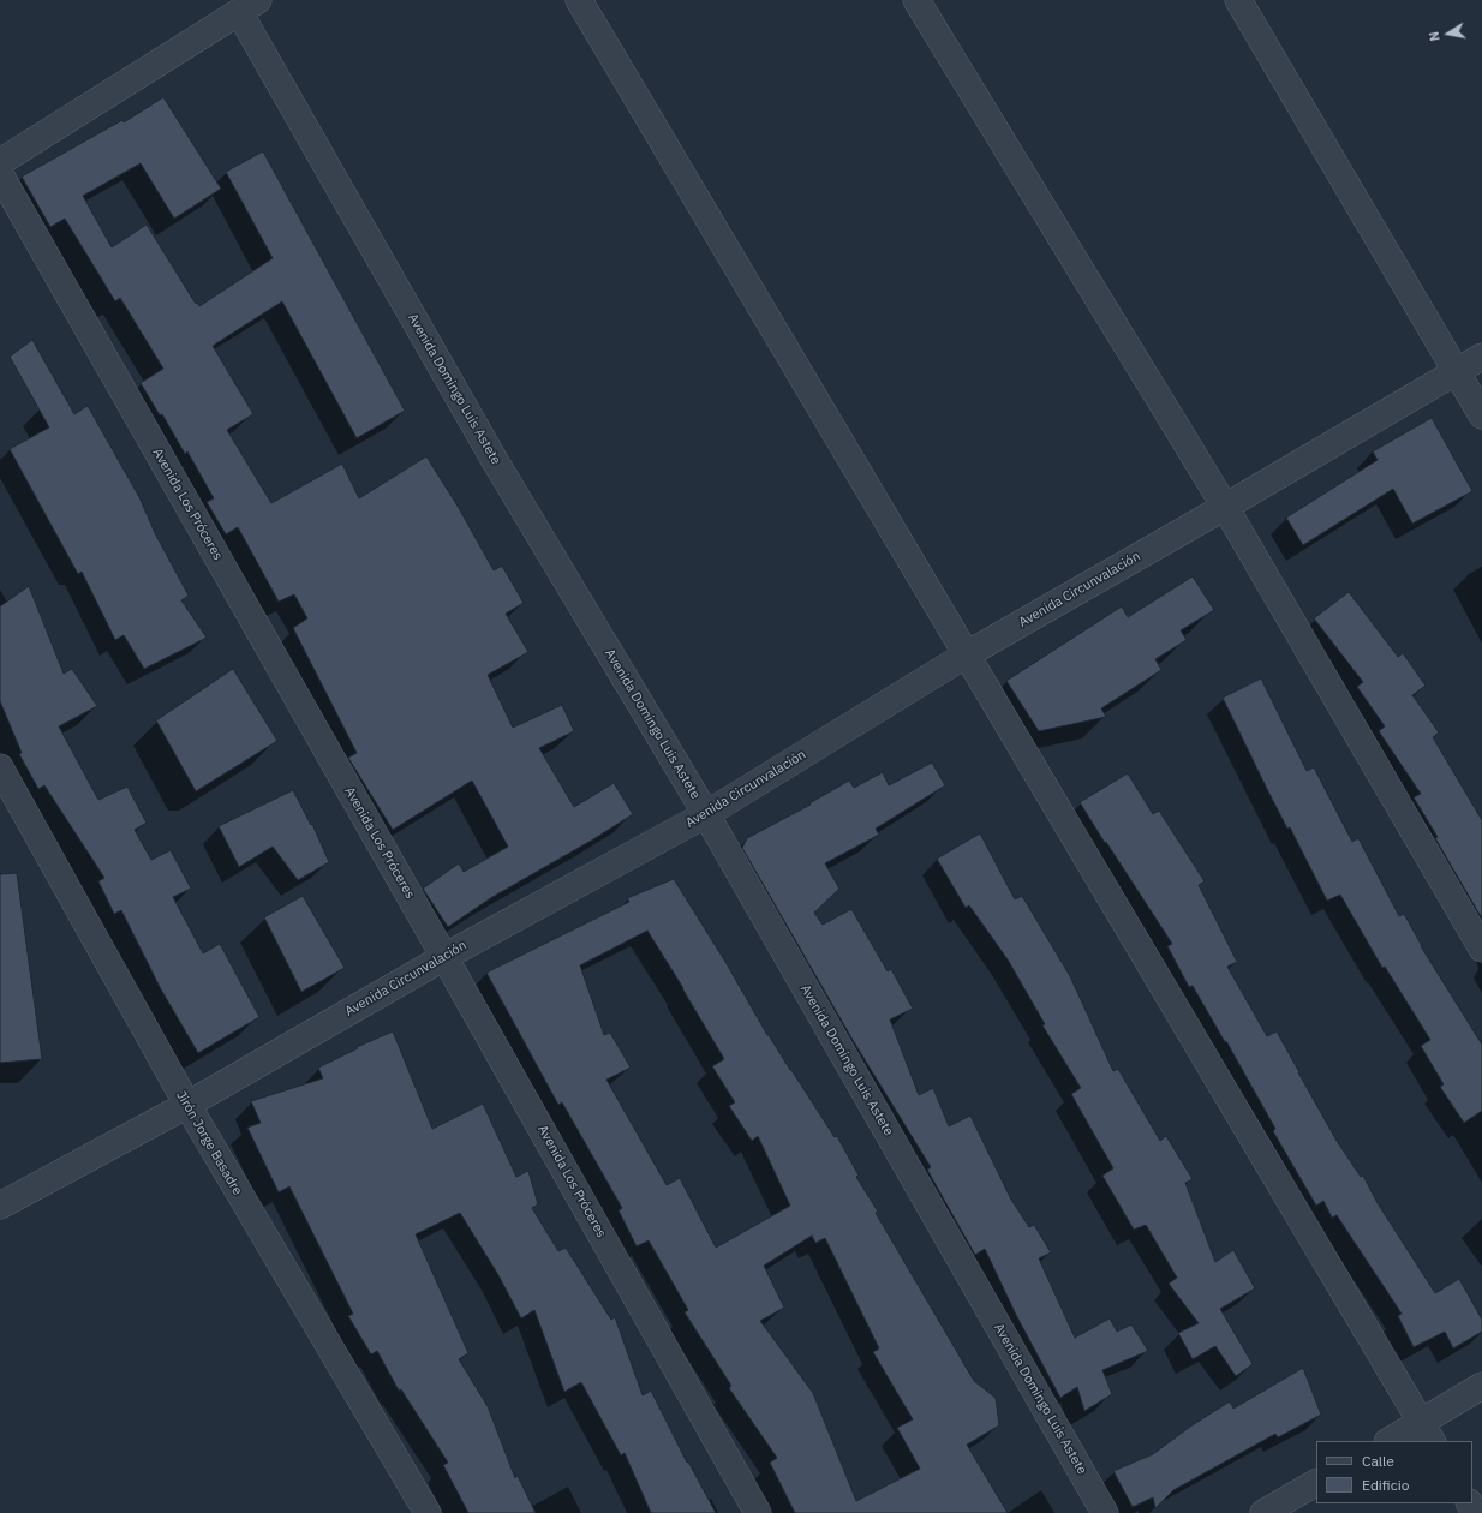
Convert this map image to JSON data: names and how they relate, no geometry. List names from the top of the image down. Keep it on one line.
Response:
{"streets":{"street":["Avenida Domingo Luis Astete","Avenida Los Próceres","Avenida Circunvalación","Jirón Jorge Basadre"]},"crossings":[["Avenida Domingo Luis Astete","Avenida Circunvalación"],["Avenida Los Próceres","Avenida Circunvalación"],["Avenida Circunvalación","Jirón Jorge Basadre"]],"legend":["Calle","Edificio"],"north":"left"}
